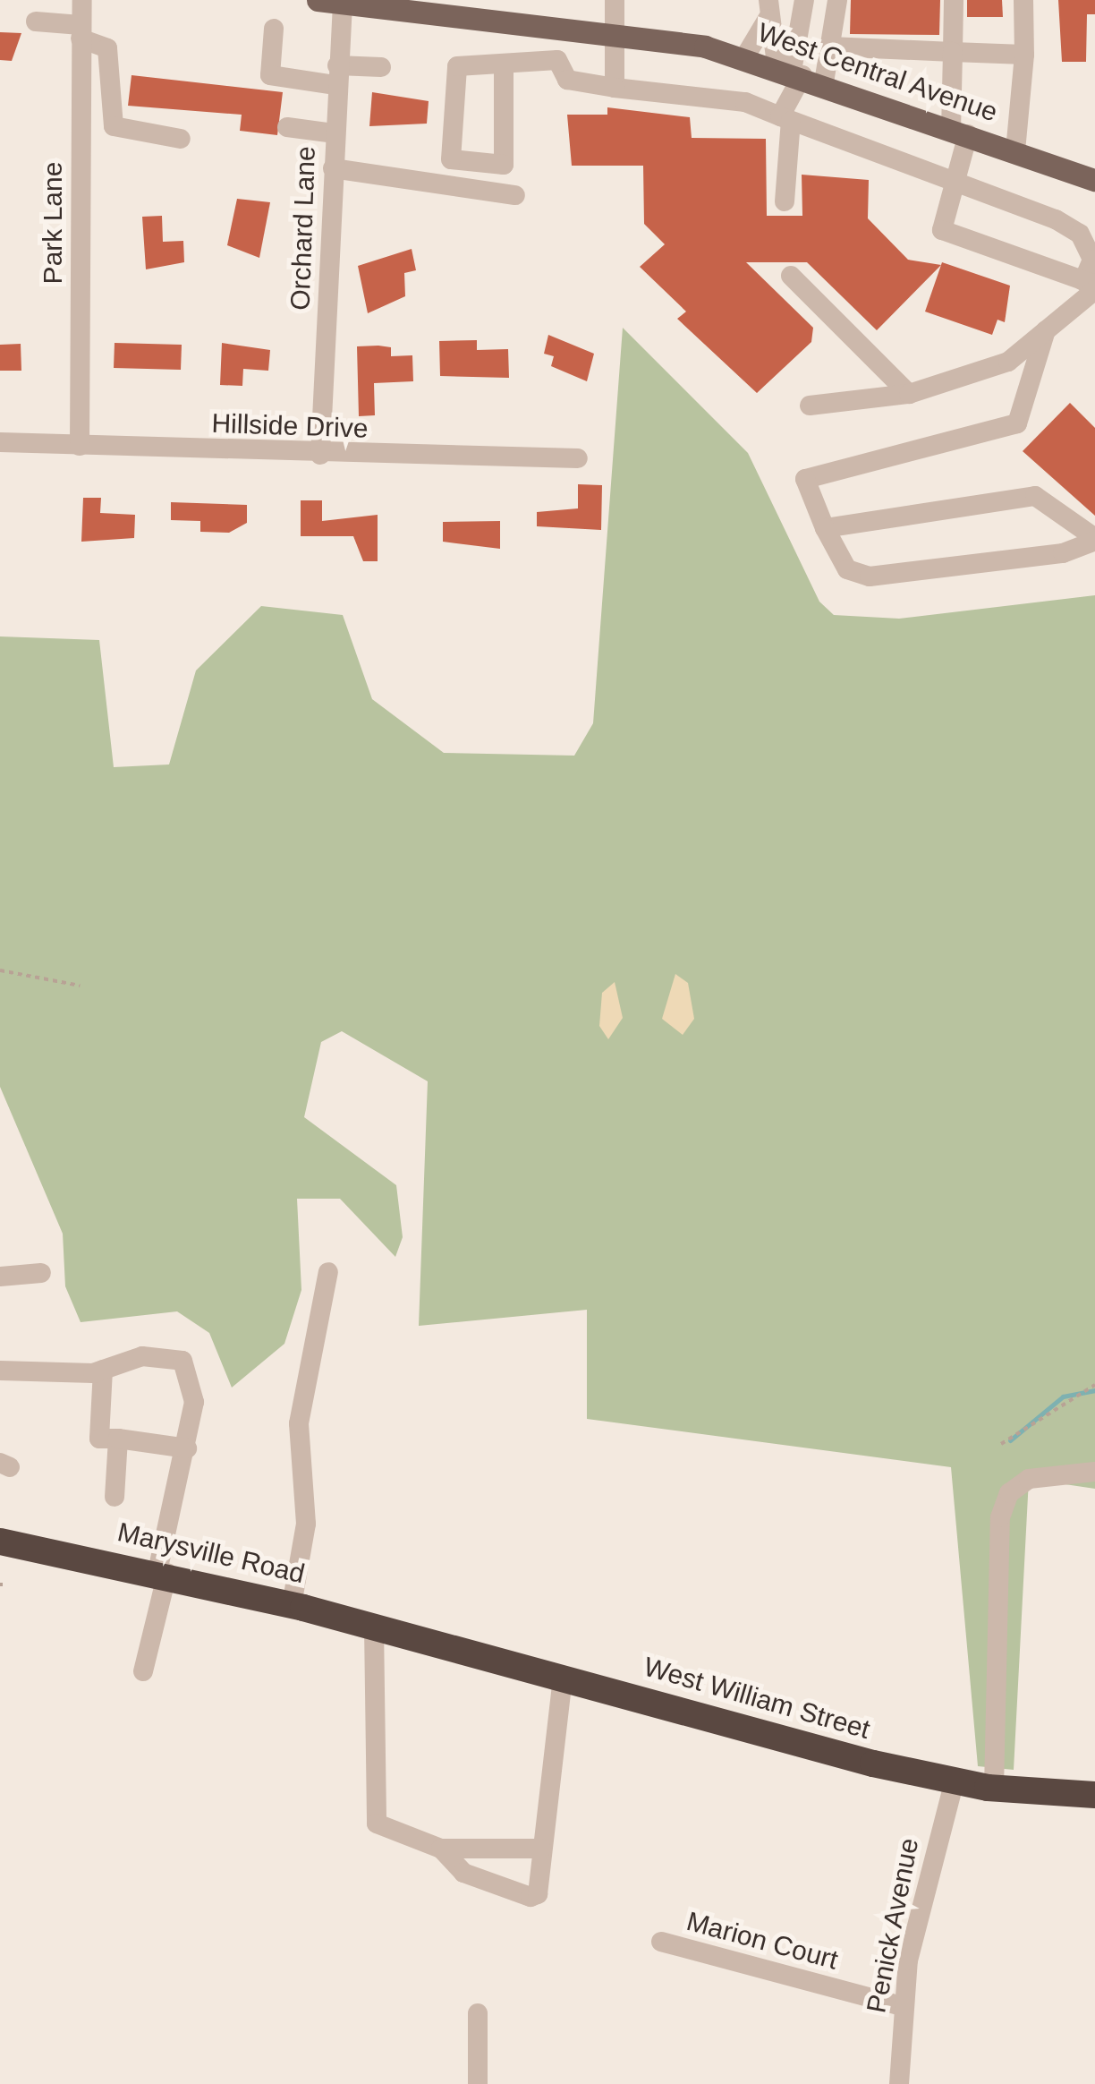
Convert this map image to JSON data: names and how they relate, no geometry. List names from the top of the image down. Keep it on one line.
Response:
{"streets":{"highway":["Marysville Road","West William Street"],"main road":["West Central Avenue"],"street":["Park Lane","Orchard Lane","Hillside Drive","Penick Avenue","Marion Court"]},"crossings":[["West Central Avenue","Orchard Lane"],["Park Lane","Hillside Drive"],["Orchard Lane","Hillside Drive"],["Marysville Road","West William Street"],["West William Street","Penick Avenue"],["Penick Avenue","Marion Court"]]}
